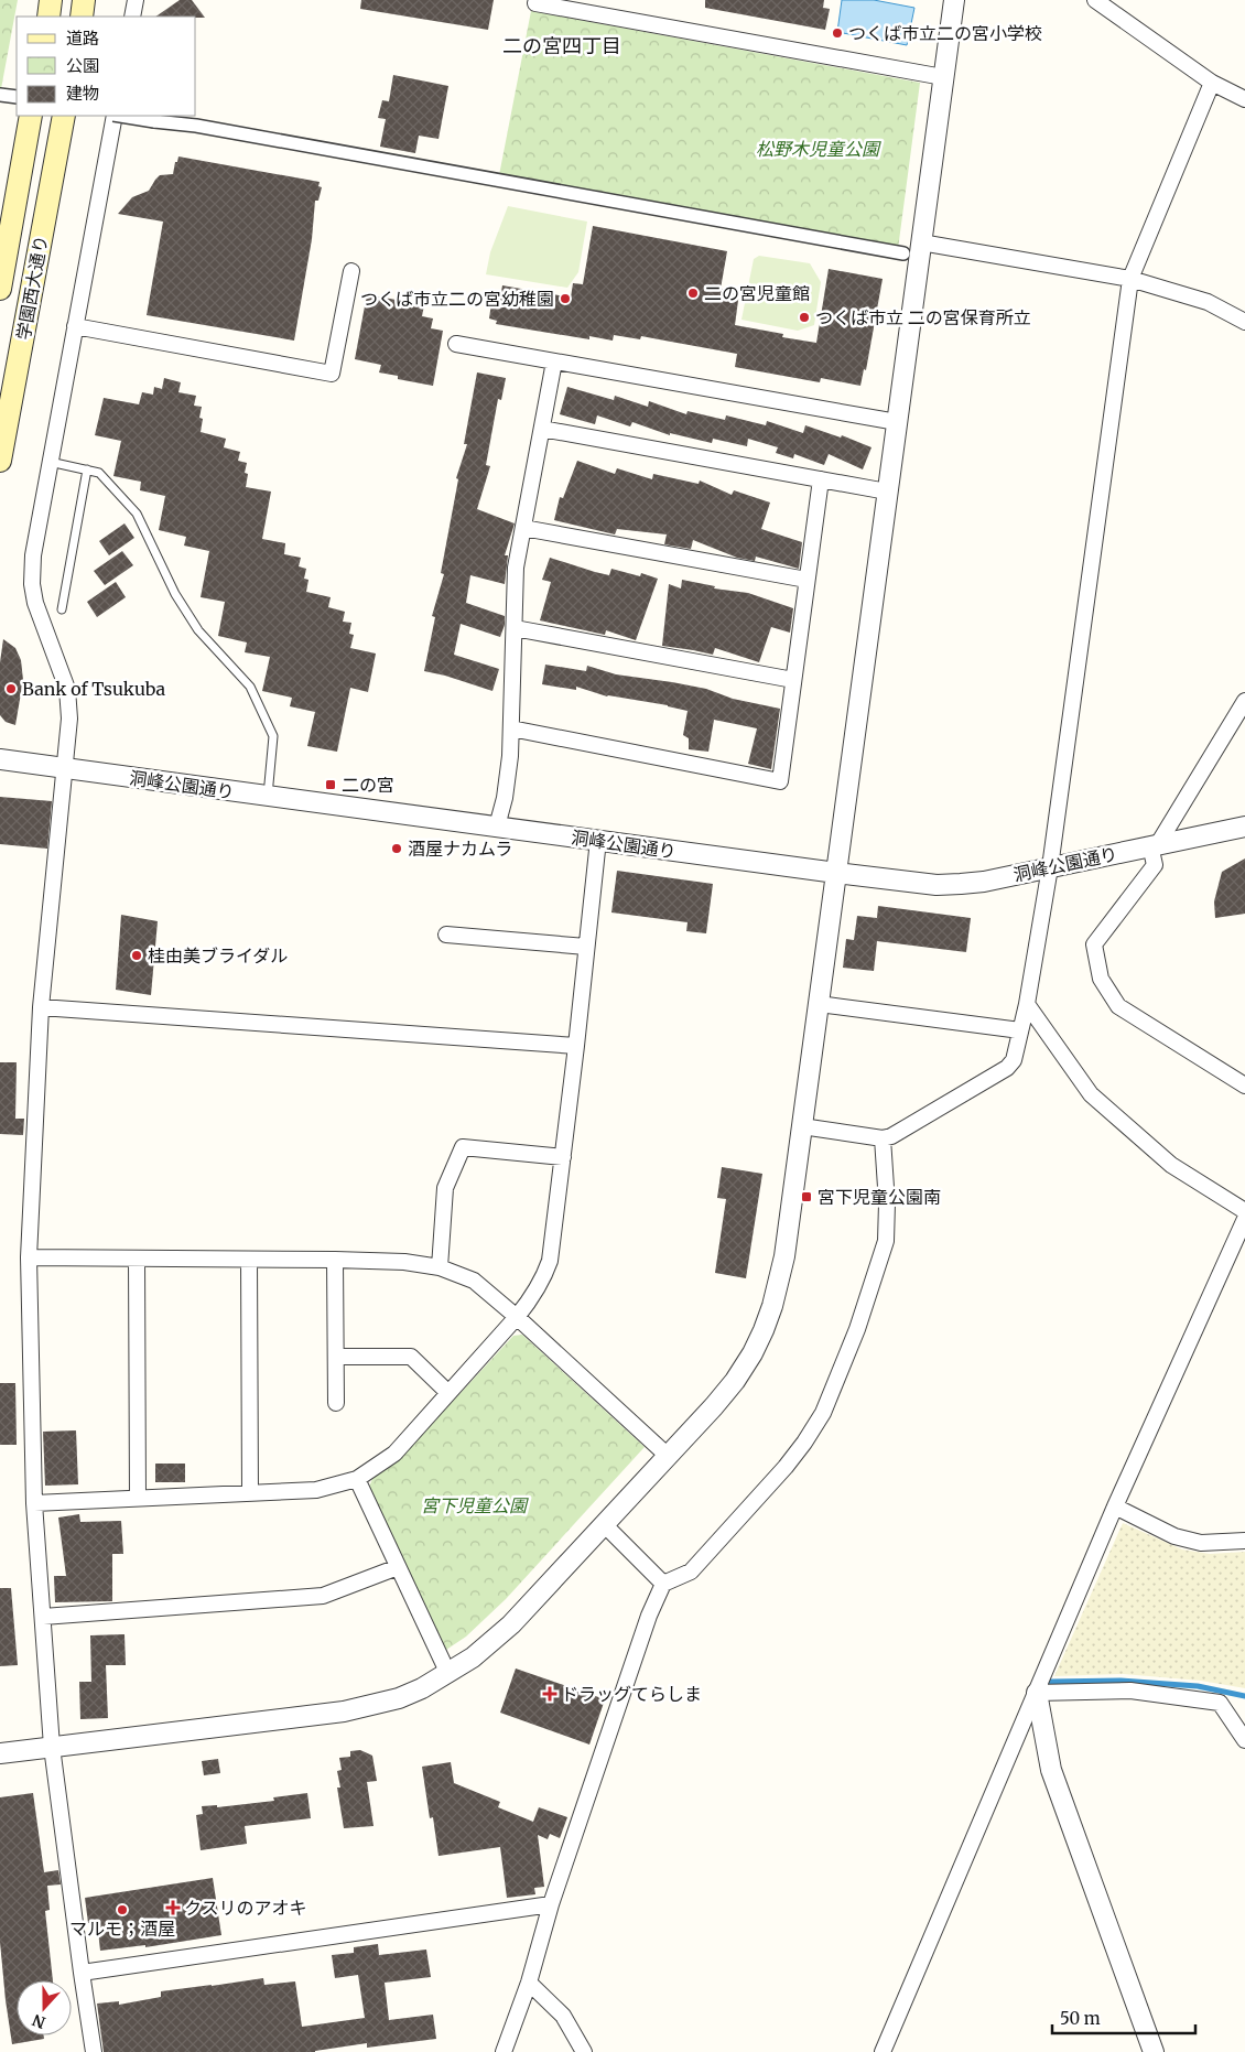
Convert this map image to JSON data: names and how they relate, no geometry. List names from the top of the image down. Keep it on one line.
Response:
{"streets":{"main road":["学園西大通り"],"street":["洞峰公園通り"]},"districts":["二の宮四丁目"],"parks":["松野木児童公園","宮下児童公園"],"places":{"other":["つくば市立二の宮小学校","二の宮児童館","つくば市立二の宮幼稚園","つくば市立 二の宮保育所立","Bank of Tsukuba","酒屋ナカムラ","桂由美ブライダル","マルモ；酒屋"],"transit":["二の宮","宮下児童公園南"],"health":["ドラッグてらしま","クスリのアオキ"]},"legend":["道路","公園","建物"],"scale_bar":"50 m","north":"bottom"}
